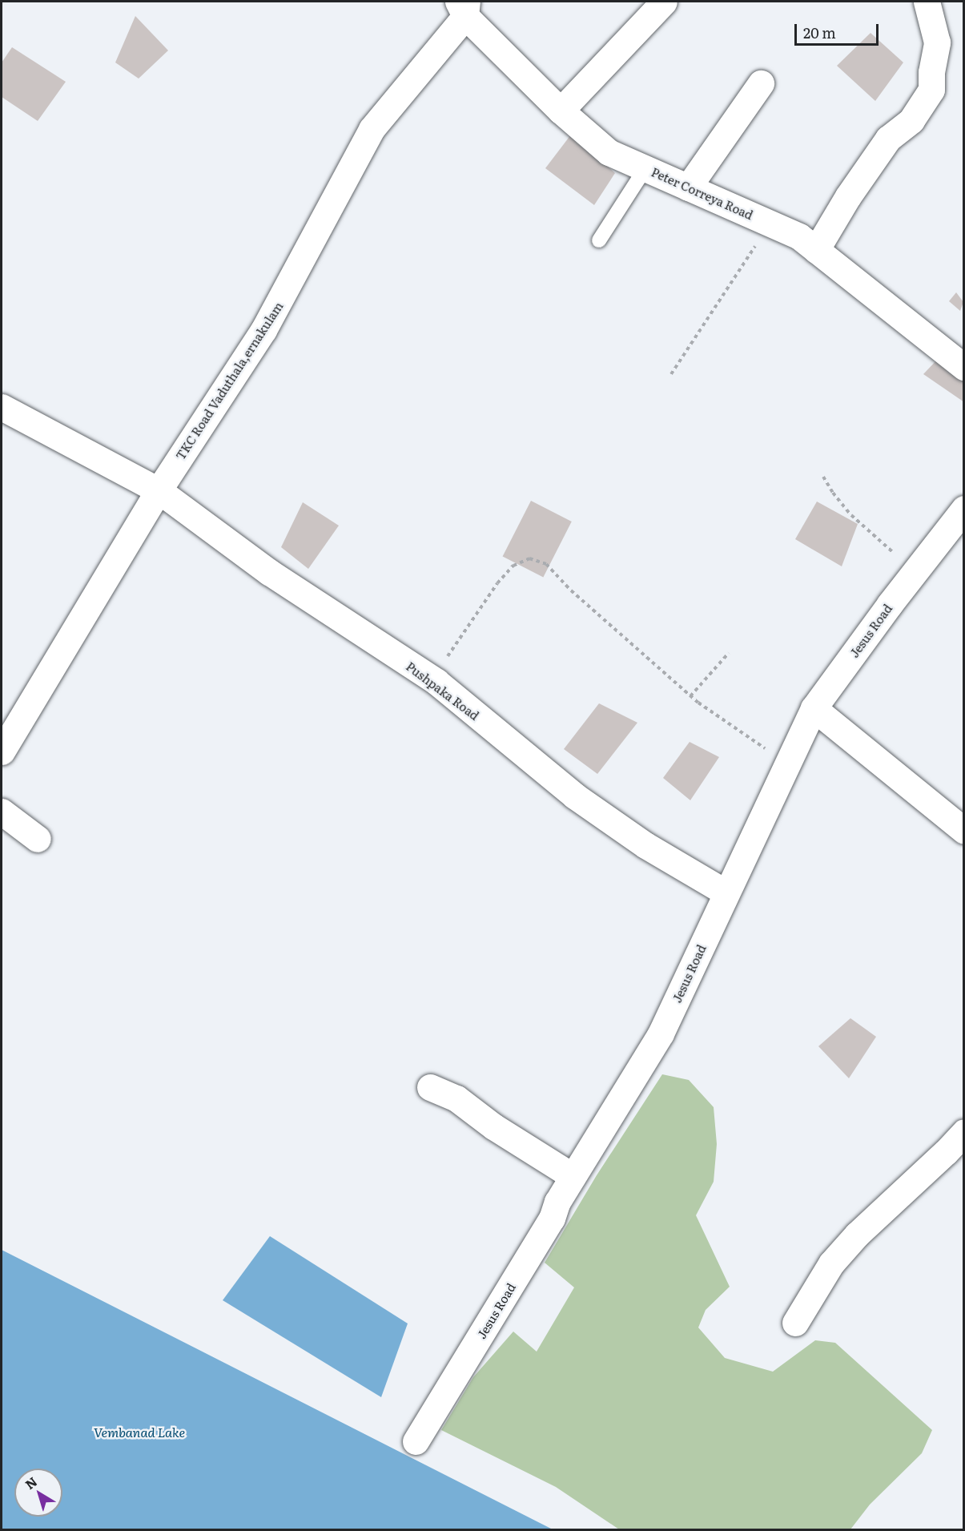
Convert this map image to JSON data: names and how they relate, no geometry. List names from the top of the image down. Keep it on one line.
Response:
{"streets":{"street":["Peter Correya Road","TKC Road Vaduthala,ernakulam","Jesus Road","Pushpaka Road"]},"crossings":[["Peter Correya Road","TKC Road Vaduthala,ernakulam"],["TKC Road Vaduthala,ernakulam","Pushpaka Road"],["Jesus Road","Pushpaka Road"]],"water":["Vembanad Lake"],"scale_bar":"20 m","north":"top left"}
